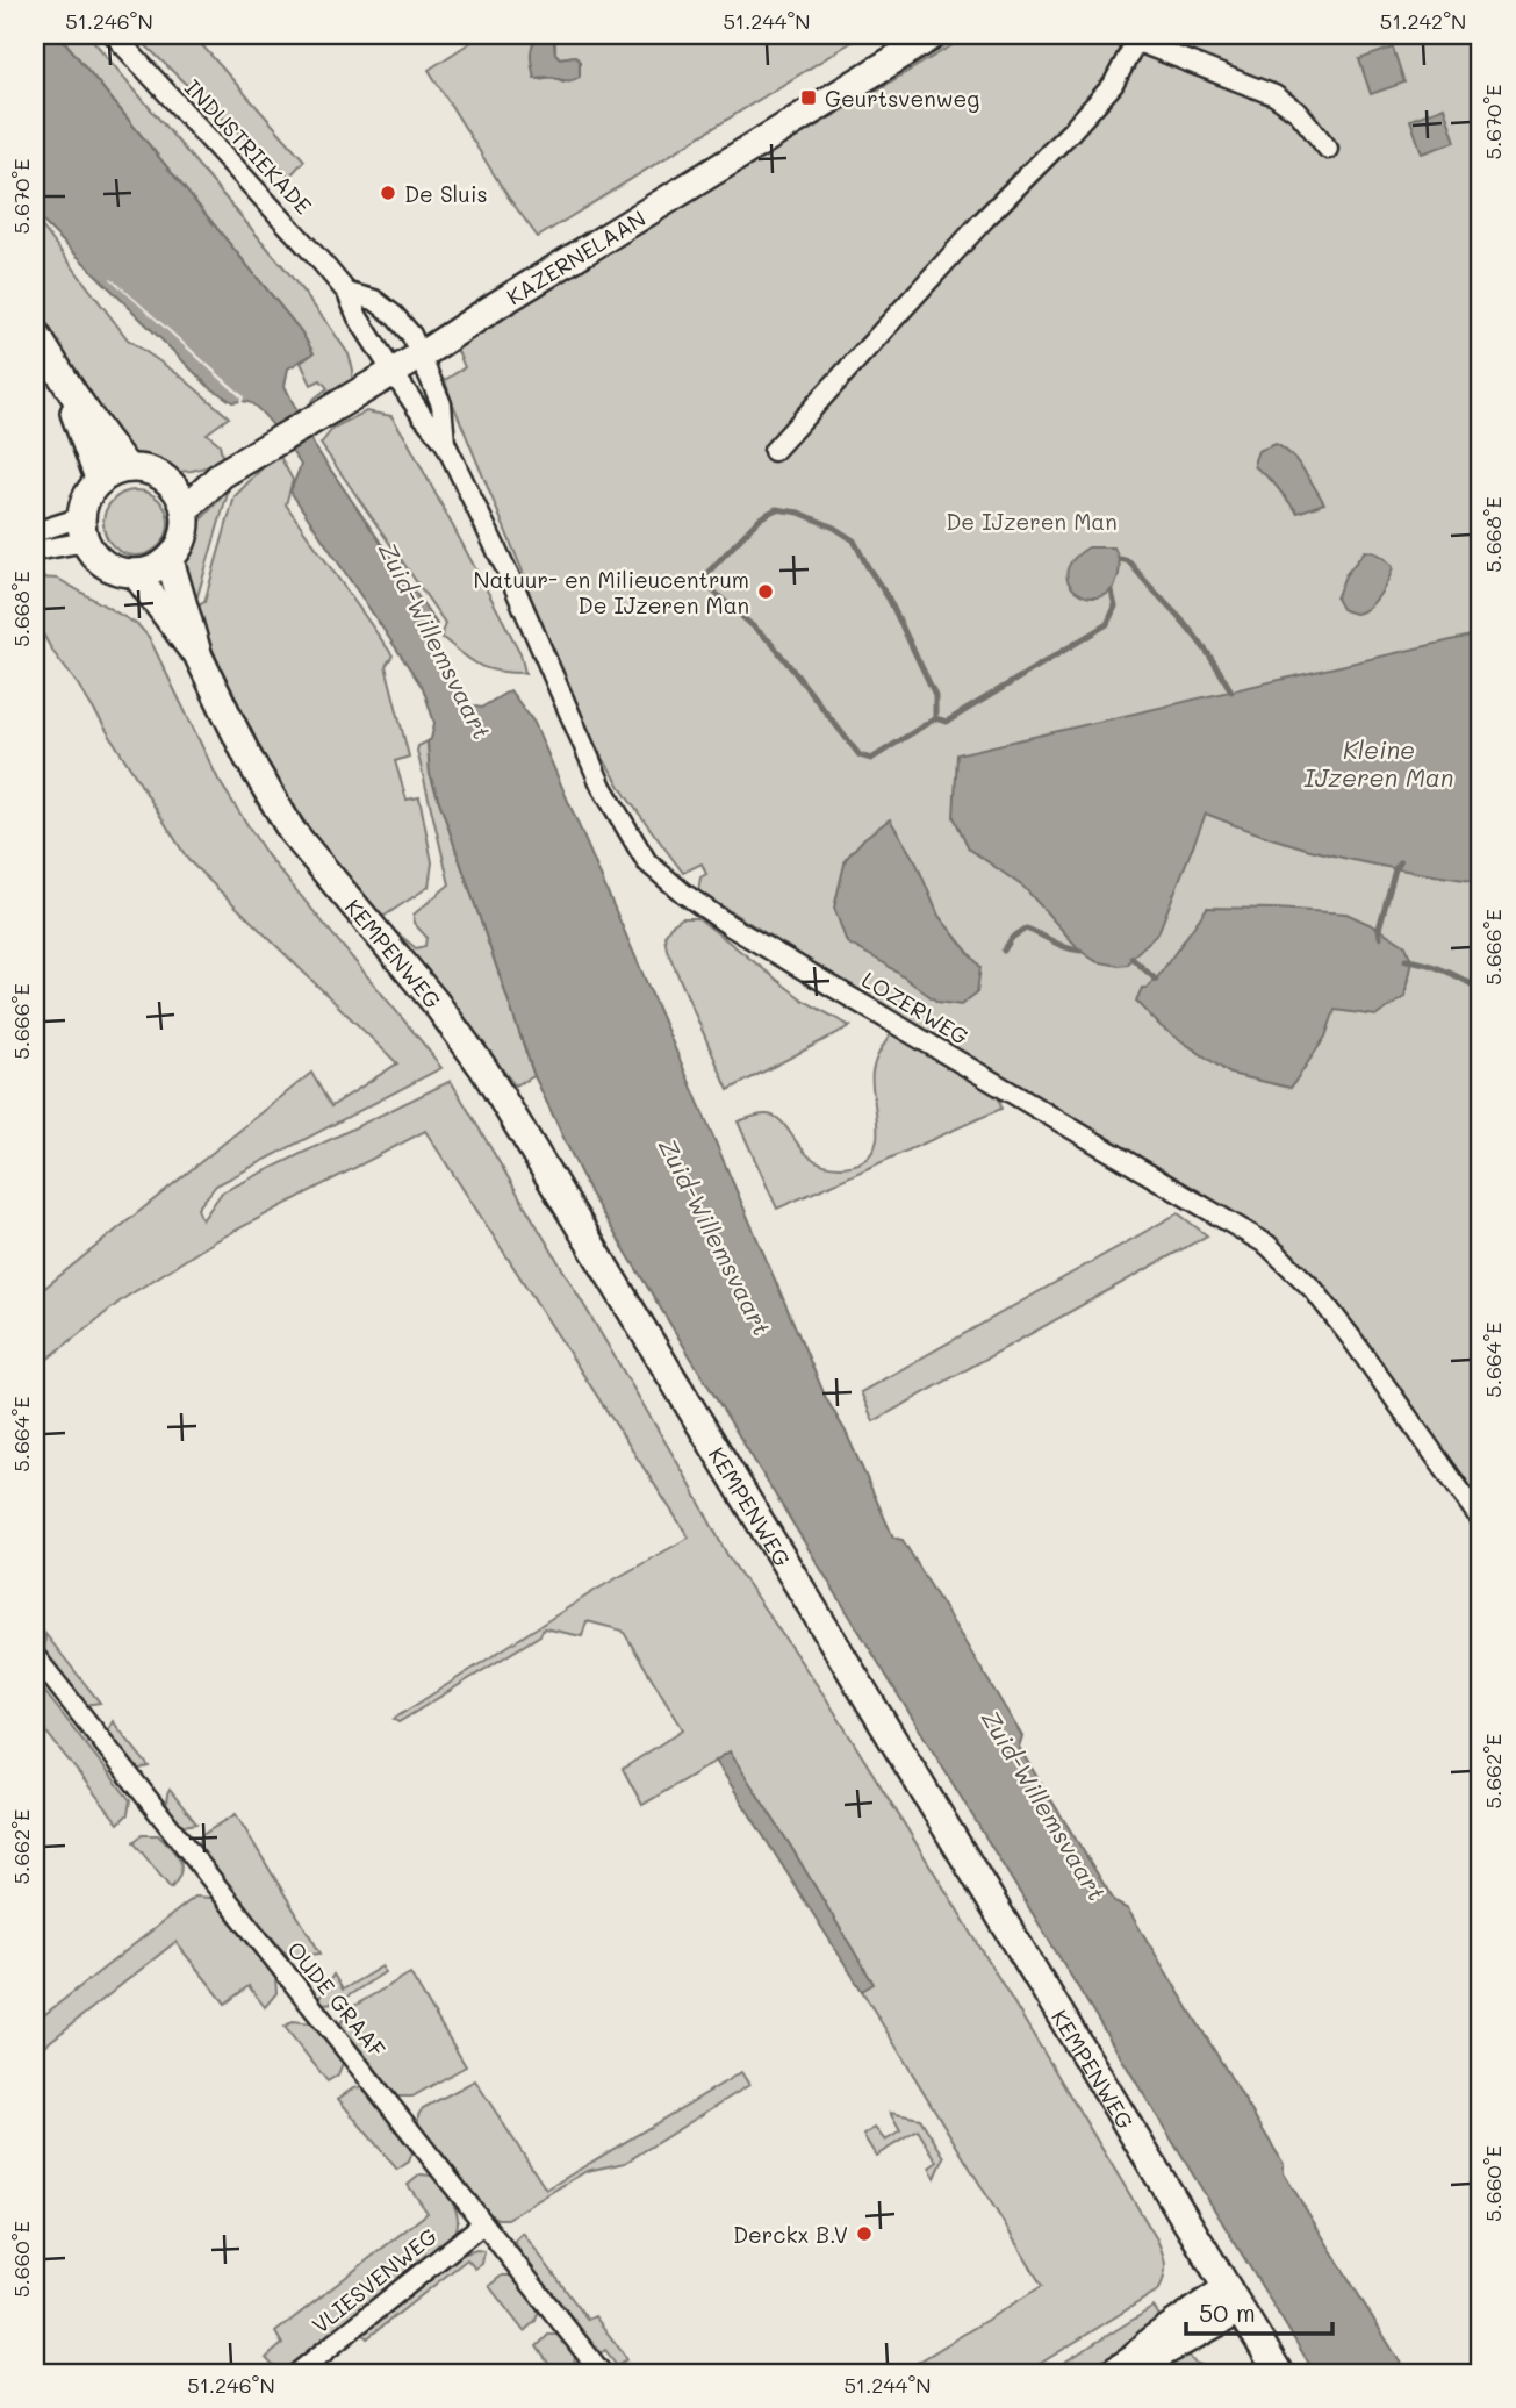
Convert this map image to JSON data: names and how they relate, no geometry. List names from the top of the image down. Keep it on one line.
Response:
{"streets":{"main road":["KAZERNELAAN","KEMPENWEG"],"street":["INDUSTRIEKADE","LOZERWEG","OUDE GRAAF","VLIESVENWEG"]},"crossings":[["INDUSTRIEKADE","KAZERNELAAN"],["INDUSTRIEKADE","LOZERWEG"],["KAZERNELAAN","KEMPENWEG"],["KAZERNELAAN","LOZERWEG"],["OUDE GRAAF","VLIESVENWEG"]],"water":["Zuid-Willemsvaart","Kleine IJzeren Man"],"parks":["De IJzeren Man"],"places":{"transit":["Geurtsvenweg"],"other":["De Sluis","Natuur- en Milieucentrum De IJzeren Man","Derckx B.V"]},"scale_bar":"50 m","coordinates":["51.246°N","51.244°N","51.242°N","5.670°E","5.668°E","5.666°E","5.664°E","5.662°E","5.660°E"]}
